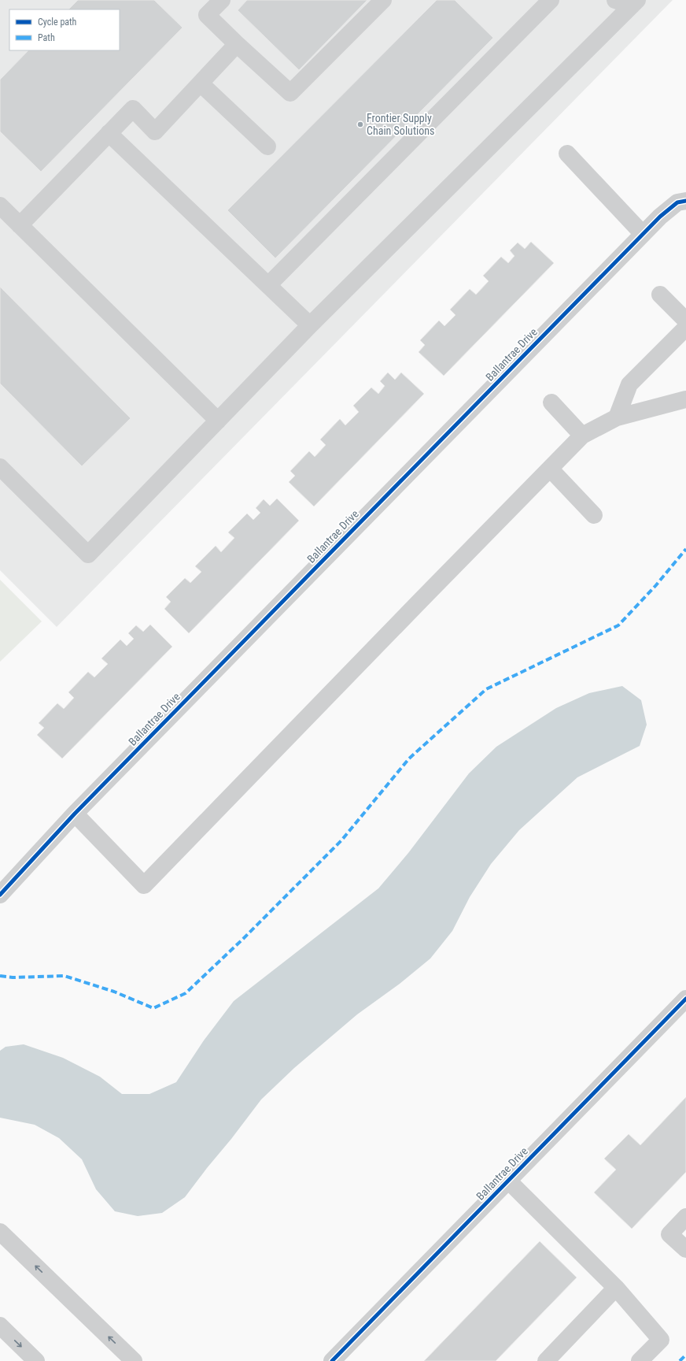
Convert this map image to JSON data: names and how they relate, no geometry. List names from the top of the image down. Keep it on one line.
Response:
{"streets":{"street":["Ballantrae Drive"]},"places":["Frontier Supply Chain Solutions"],"legend":["Cycle path","Path"]}
